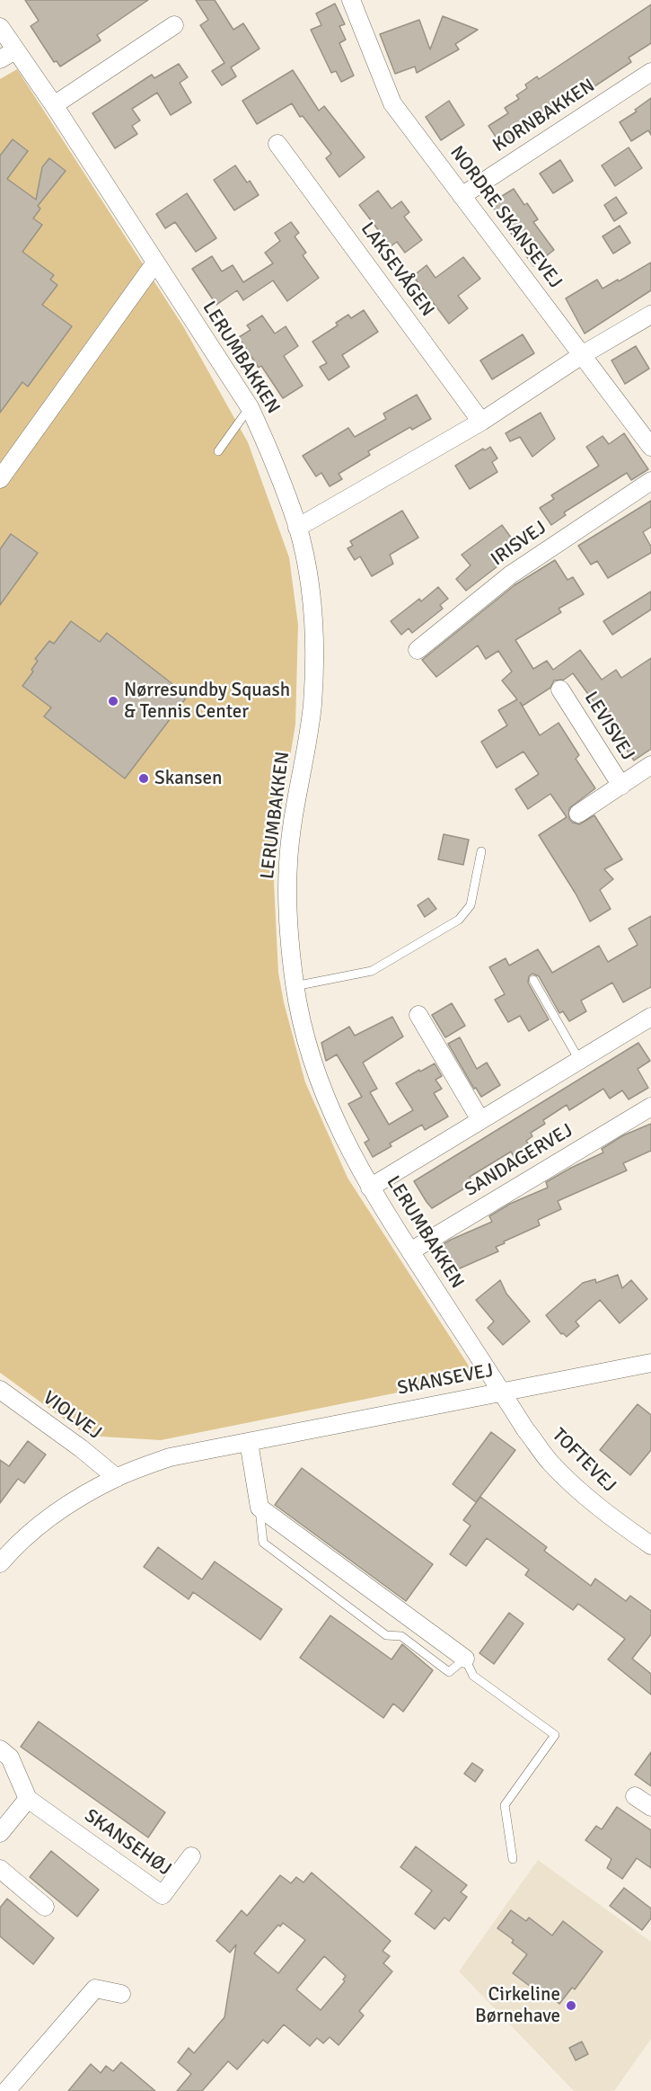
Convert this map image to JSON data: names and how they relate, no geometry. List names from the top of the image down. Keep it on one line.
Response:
{"streets":{"street":["KORNBAKKEN","NORDRE SKANSEVEJ","LAKSEVÅGEN","LERUMBAKKEN","IRISVEJ","LEVISVEJ","SANDAGERVEJ","SKANSEVEJ","VIOLVEJ","TOFTEVEJ","SKANSEHØJ"]},"crossings":[["KORNBAKKEN","NORDRE SKANSEVEJ"],["LERUMBAKKEN","SANDAGERVEJ"],["LERUMBAKKEN","SKANSEVEJ"],["LERUMBAKKEN","TOFTEVEJ"],["SKANSEVEJ","VIOLVEJ"],["SKANSEVEJ","TOFTEVEJ"]],"places":["Nørresundby Squash & Tennis Center","Skansen","Cirkeline Børnehave"]}
